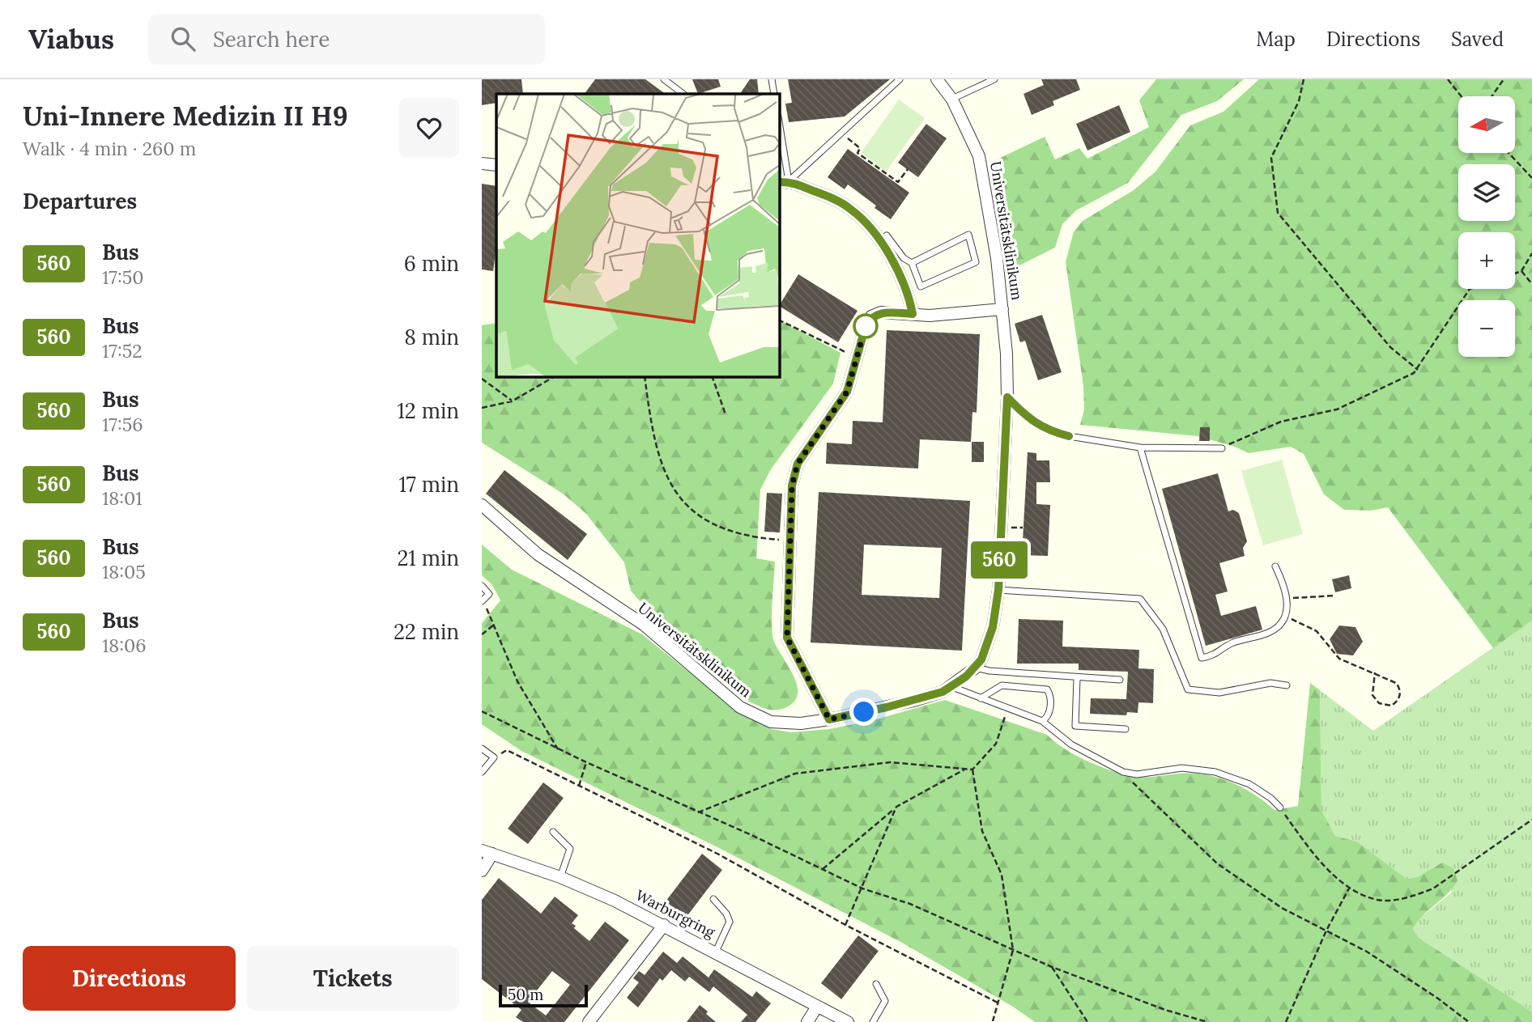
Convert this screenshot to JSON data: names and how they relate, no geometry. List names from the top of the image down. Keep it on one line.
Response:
{"streets":{"street":["Universitätsklinikum","Warburgring"]},"lines":["bus line 560"],"scale_bar":"50 m","north":"left","page":{"header":"Viabus","search":"Search here","nav":["Map","Directions","Saved"],"heading":[["Uni-Innere Medizin II H9","Walk · 4 min · 260 m"],"Departures"],"on_map":"560","map_buttons":["+","−"],"list":[{"mark":"560","name":"Bus","note":"17:50","value":"6 min"},{"mark":"560","name":"Bus","note":"17:52","value":"8 min"},{"mark":"560","name":"Bus","note":"17:56","value":"12 min"},{"mark":"560","name":"Bus","note":"18:01","value":"17 min"},{"mark":"560","name":"Bus","note":"18:05","value":"21 min"},{"mark":"560","name":"Bus","note":"18:06","value":"22 min"}],"buttons":["Directions","Tickets"],"scale":"50 m"}}
